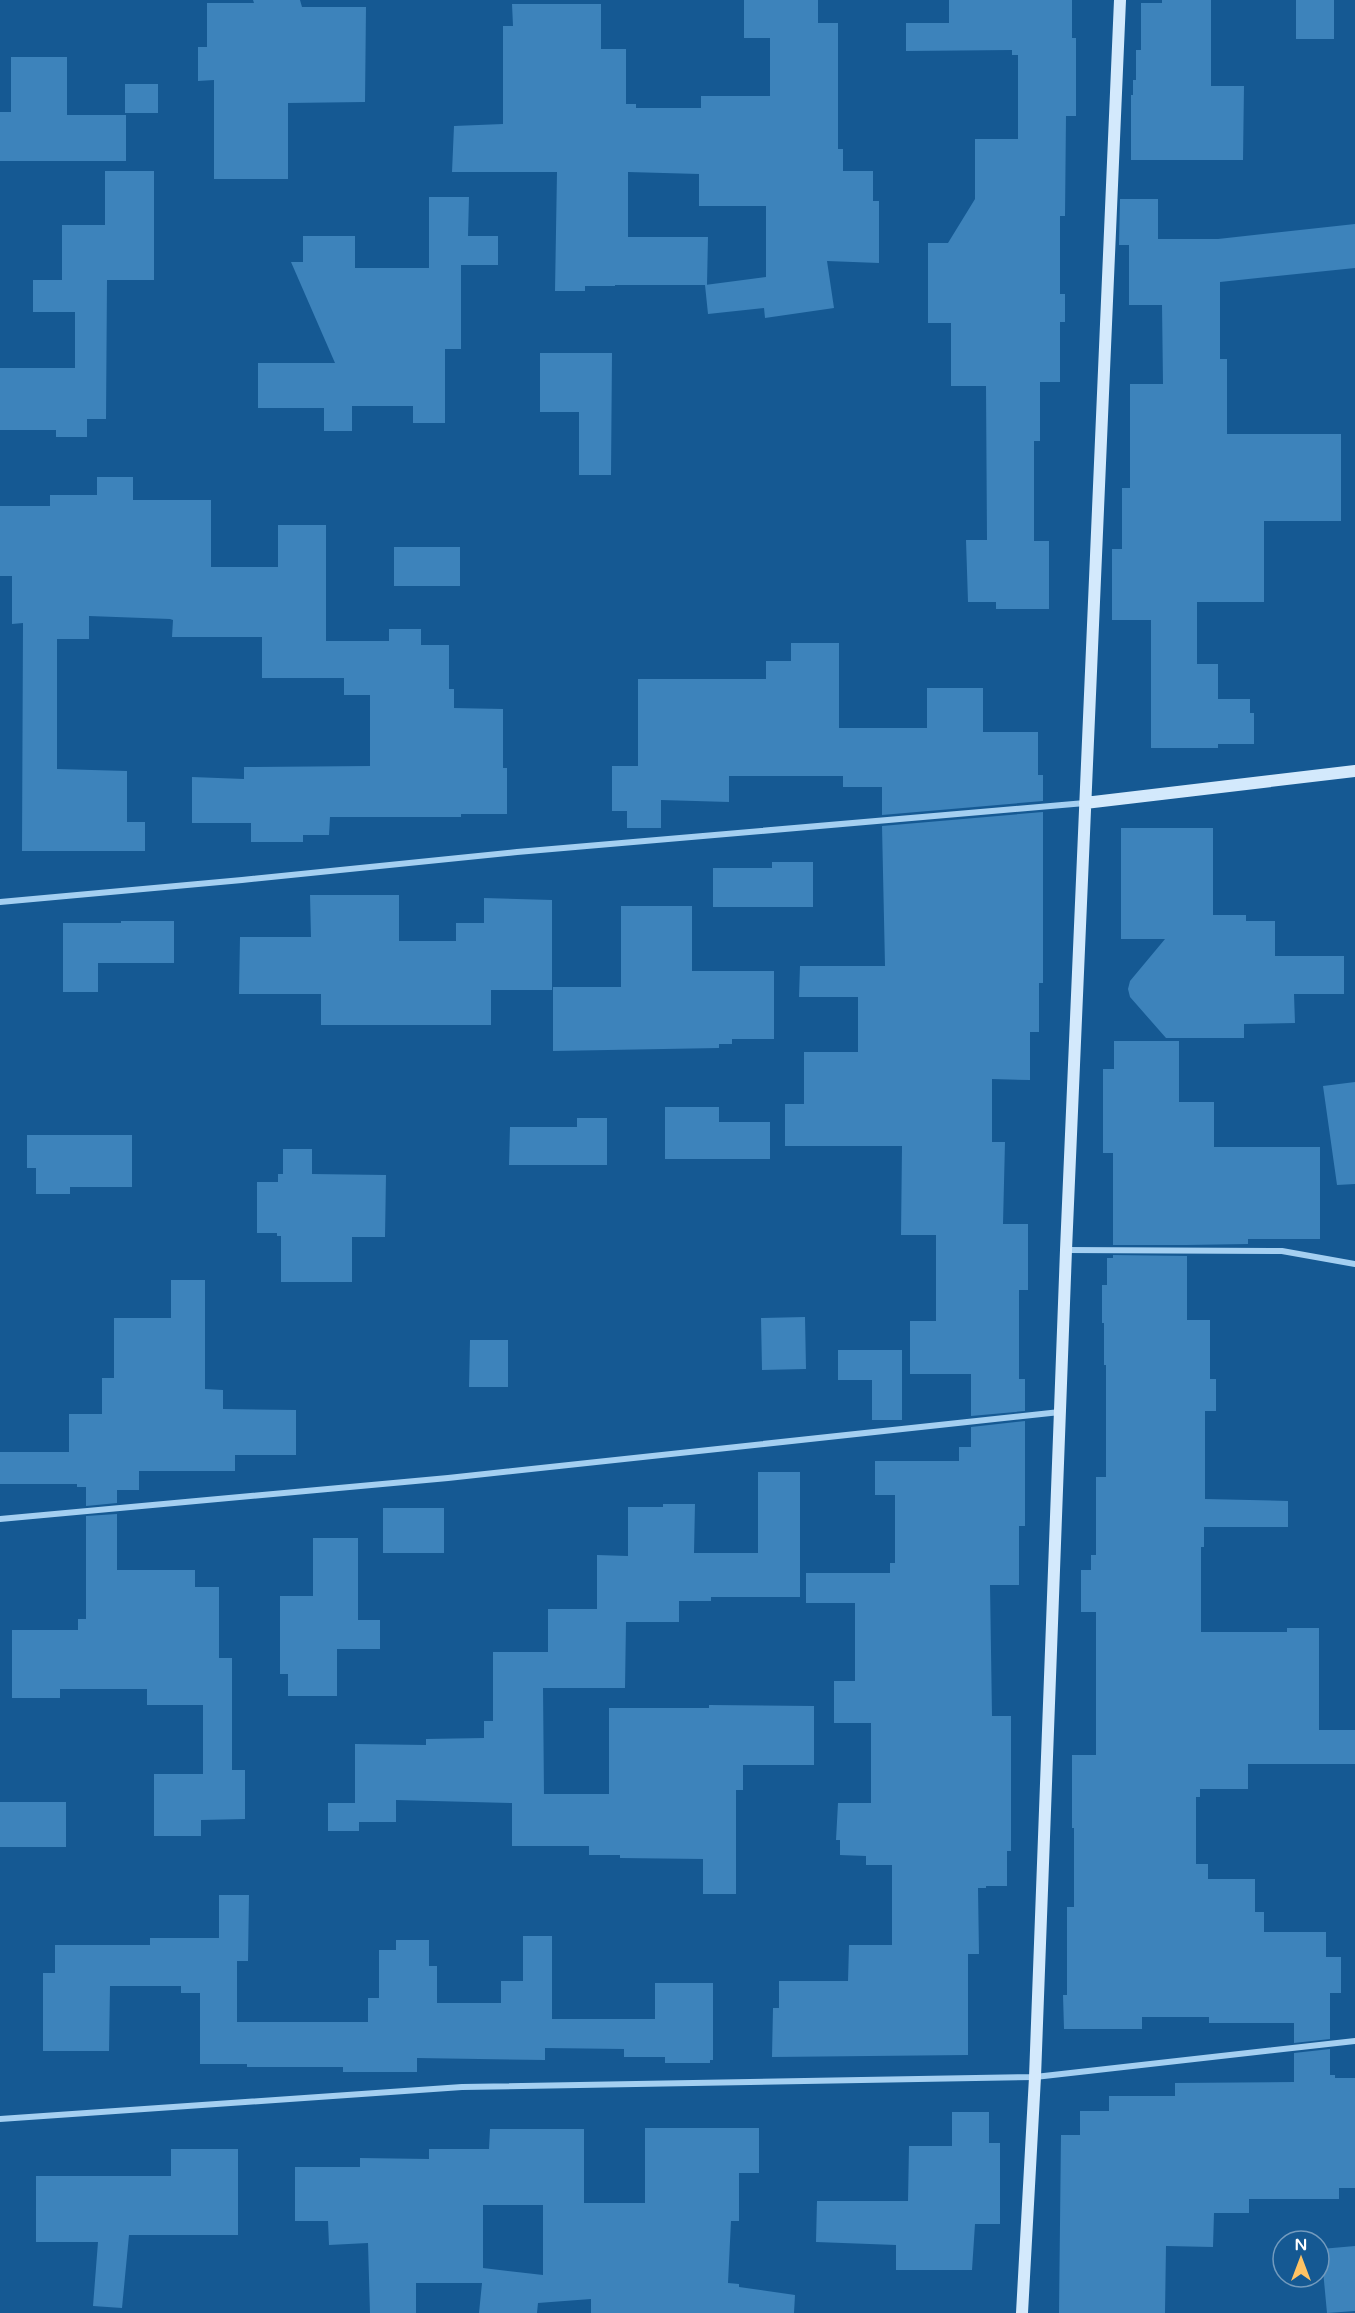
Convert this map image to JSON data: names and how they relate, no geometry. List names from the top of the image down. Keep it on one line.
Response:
{"north":"top"}
